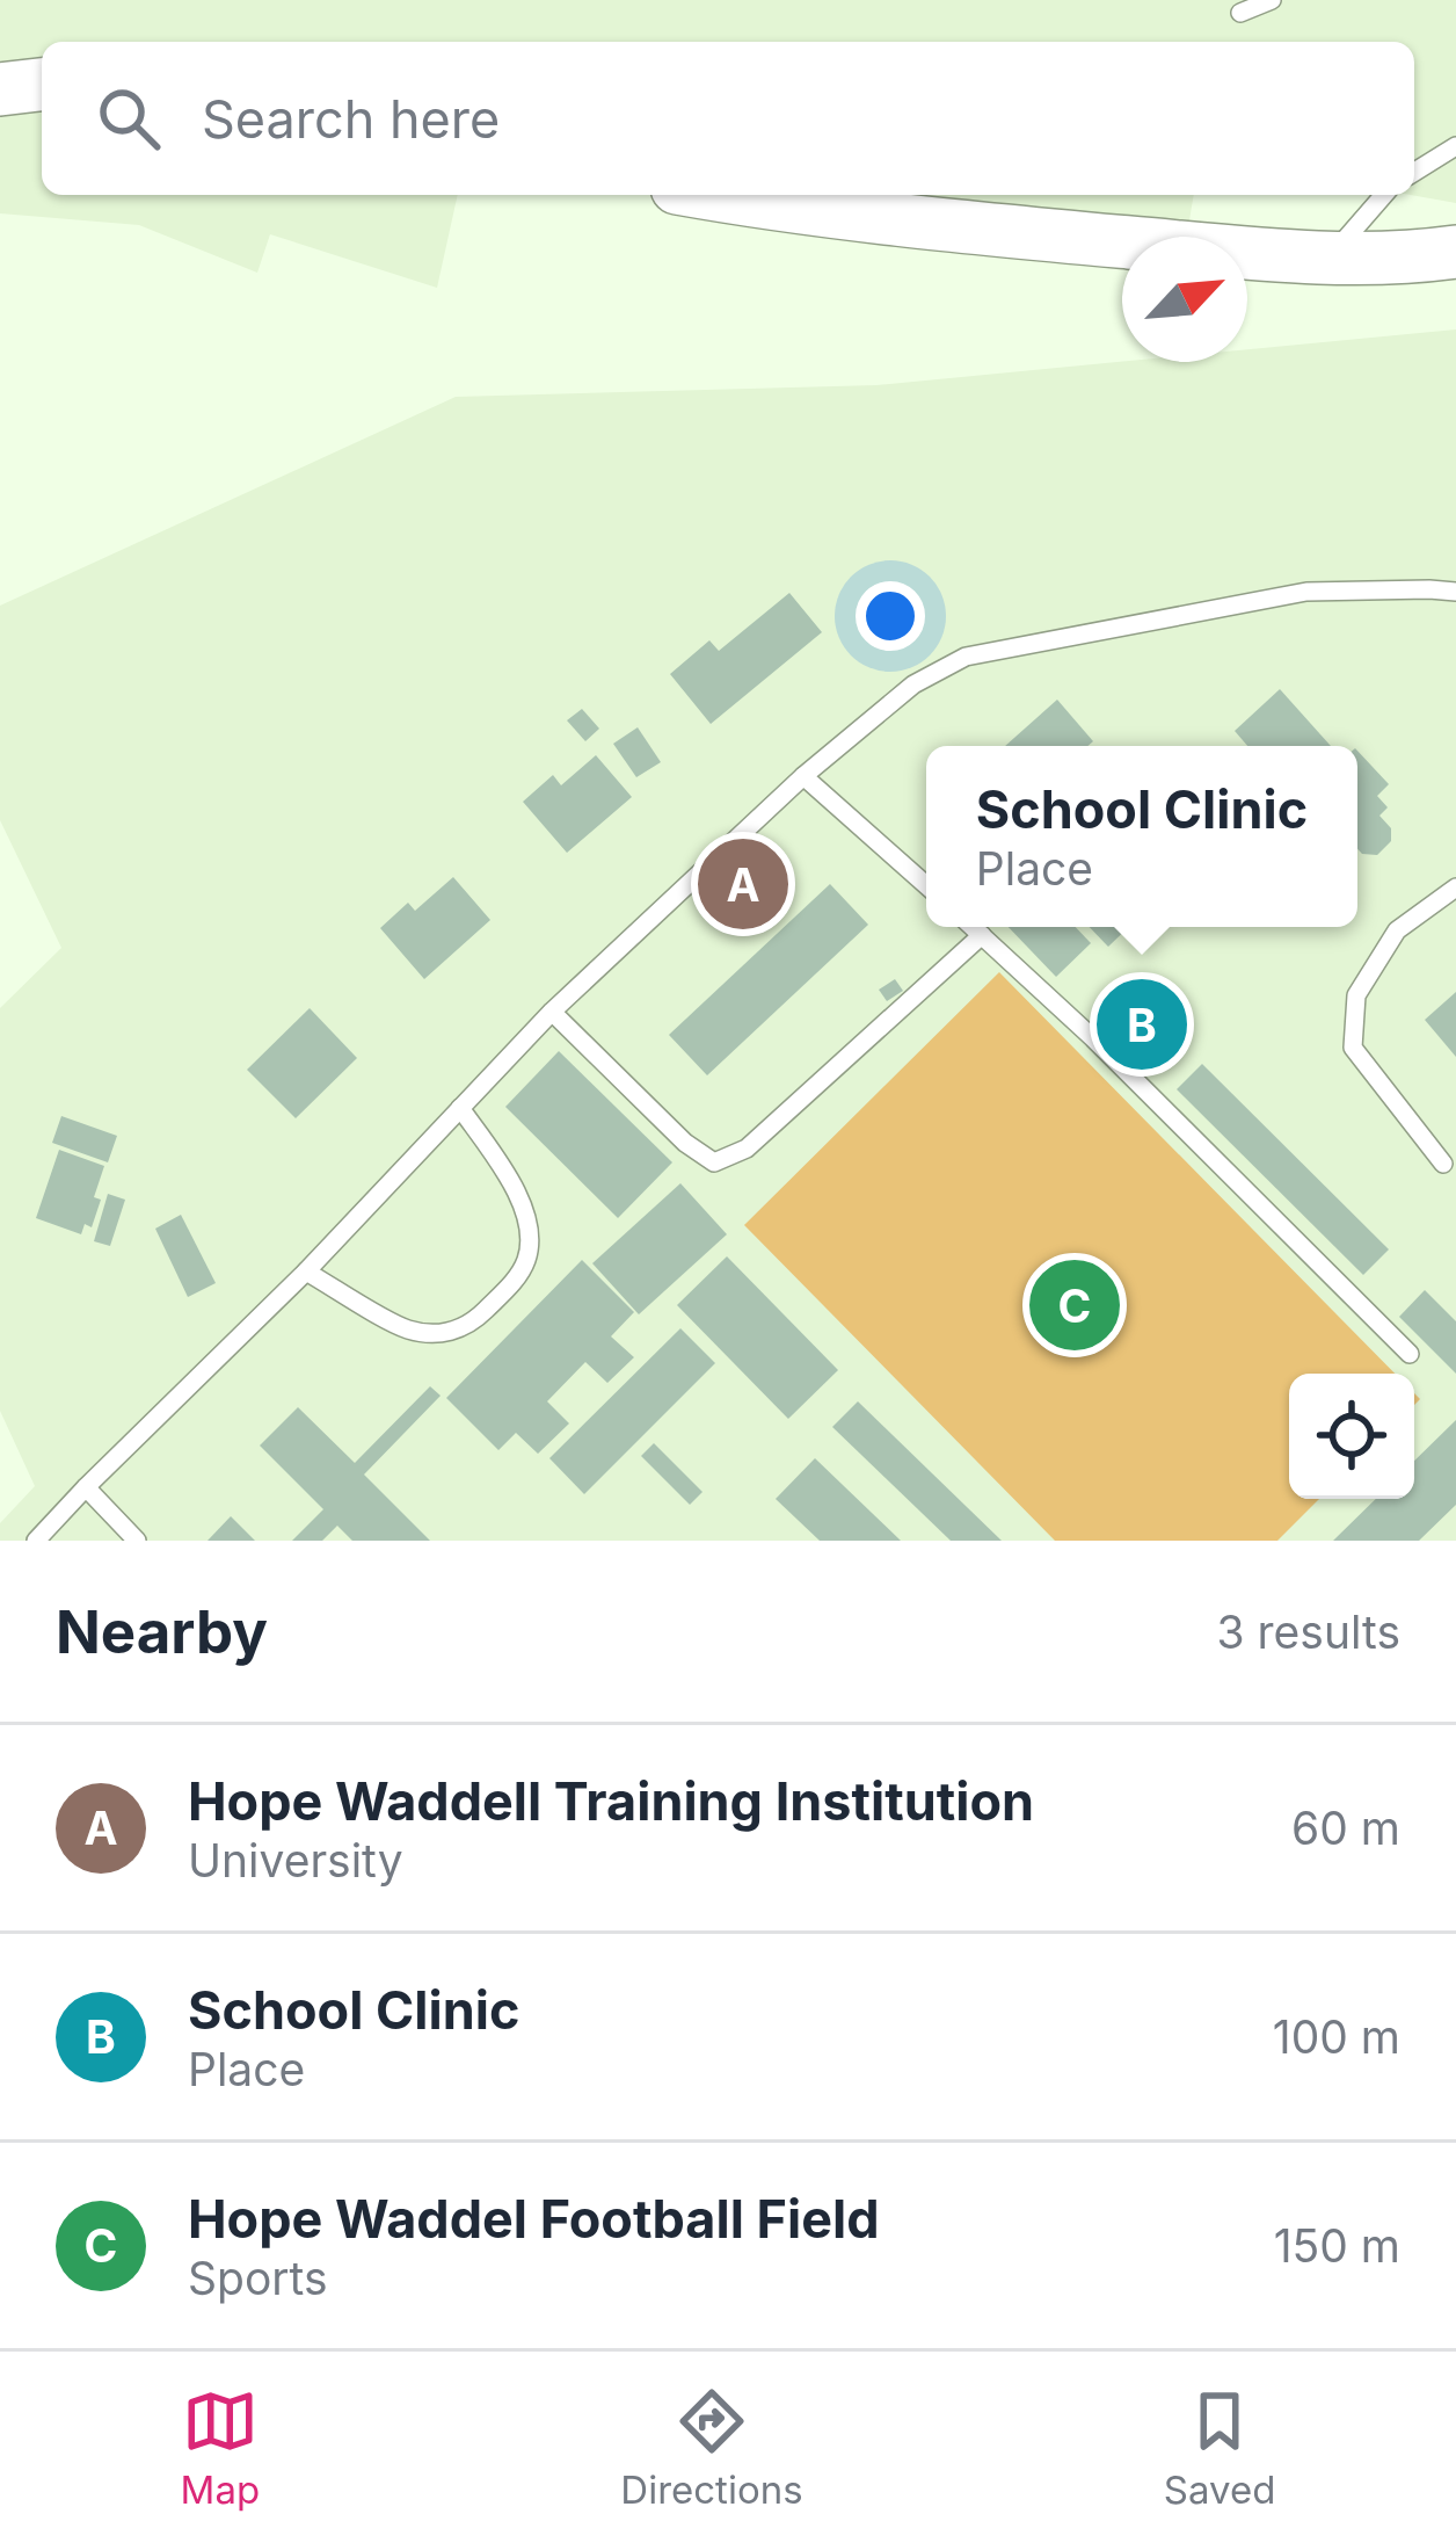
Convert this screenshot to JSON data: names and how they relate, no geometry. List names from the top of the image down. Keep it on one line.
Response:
{"north":"top right","page":{"search":"Search here","popup":["School Clinic","Place"],"pins":["A","B","C"],"heading":["Nearby","3 results"],"list":[{"mark":"A","name":"Hope Waddell Training Institution","note":"University","value":"60 m"},{"mark":"B","name":"School Clinic","note":"Place","value":"100 m"},{"mark":"C","name":"Hope Waddel Football Field","note":"Sports","value":"150 m"}],"nav":["Map","Directions","Saved"]}}
